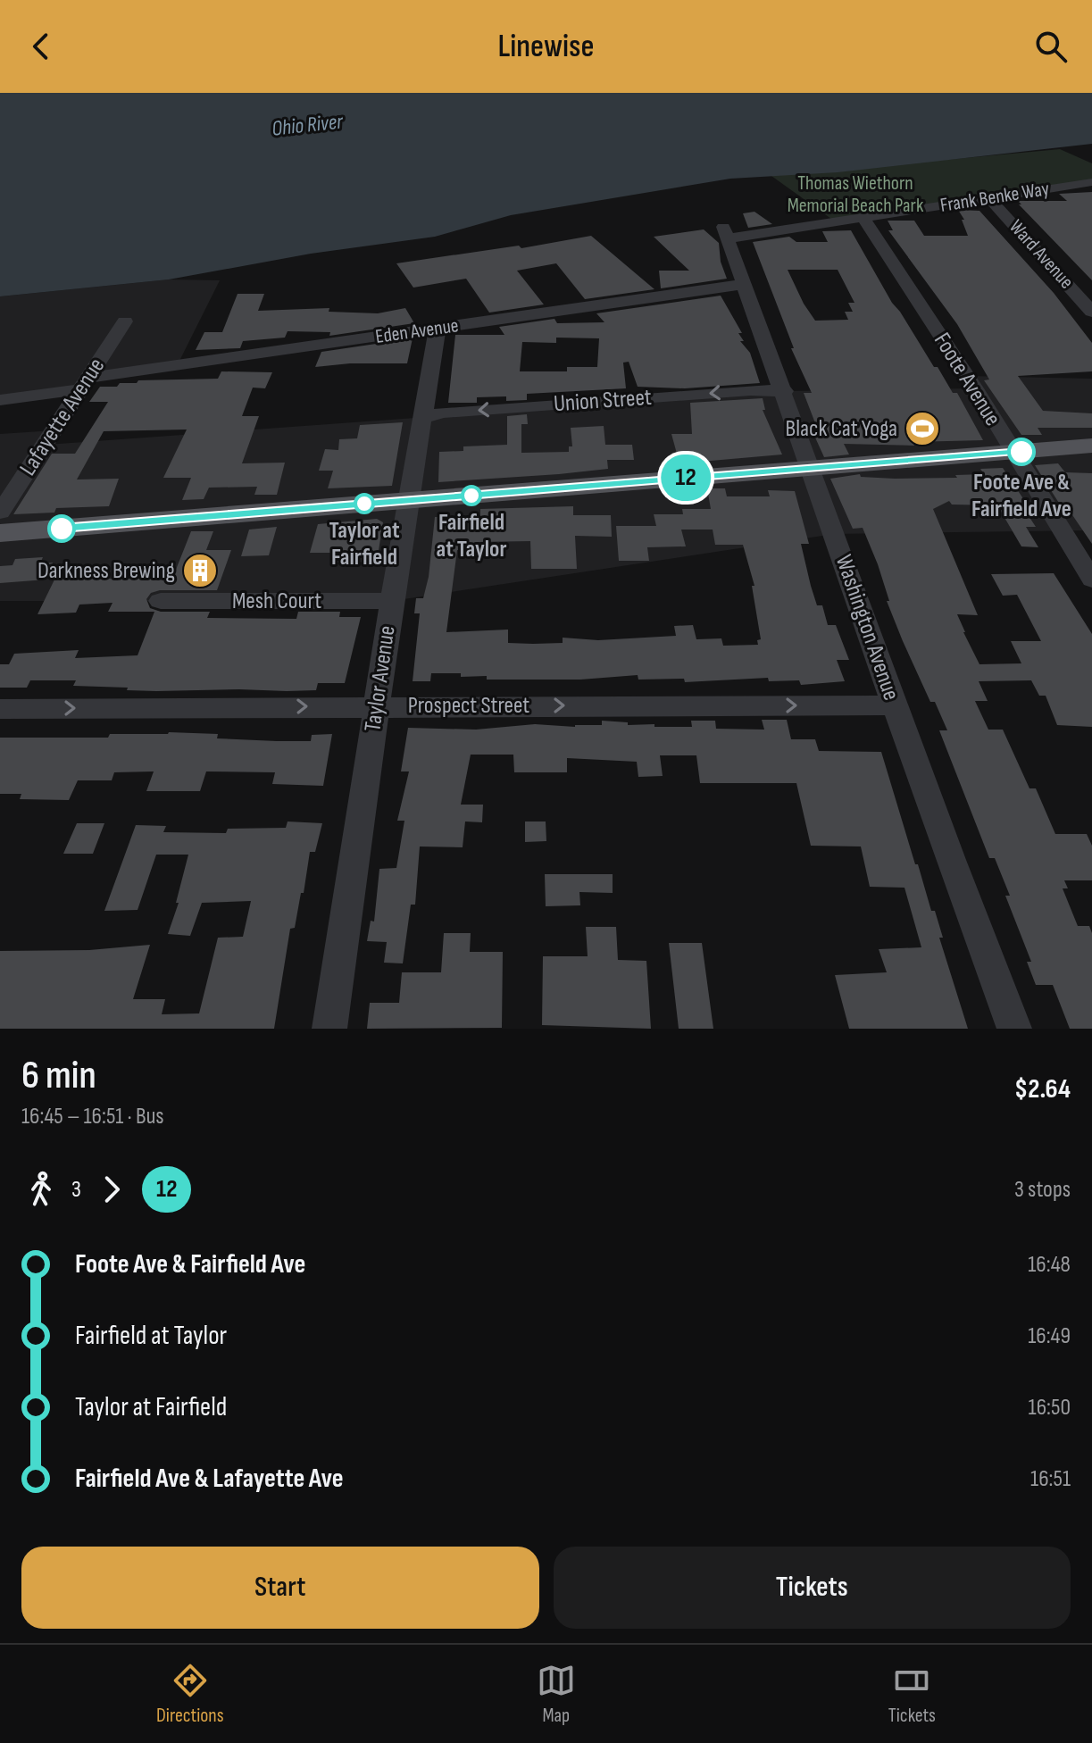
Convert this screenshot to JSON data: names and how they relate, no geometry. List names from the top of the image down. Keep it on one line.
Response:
{"streets":{"street":["Frank Benke Way","Ward Avenue","Eden Avenue","Foote Avenue","Union Street","Lafayette Avenue","Mesh Court","Washington Avenue","Taylor Avenue","Prospect Street"]},"crossings":[["Frank Benke Way","Ward Avenue"],["Frank Benke Way","Foote Avenue"],["Frank Benke Way","Washington Avenue"],["Eden Avenue","Lafayette Avenue"],["Eden Avenue","Washington Avenue"],["Eden Avenue","Taylor Avenue"],["Union Street","Washington Avenue"],["Union Street","Taylor Avenue"],["Mesh Court","Taylor Avenue"],["Washington Avenue","Prospect Street"],["Taylor Avenue","Prospect Street"]],"one_way":["Union Street","Prospect Street"],"water":["Ohio River"],"parks":["Thomas Wiethorn Memorial Beach Park"],"places":{"sports":["Black Cat Yoga"],"other":["Foote Ave & Fairfield Ave","Fairfield at Taylor","Taylor at Fairfield"],"building":["Darkness Brewing"]},"lines":["bus line 12"],"page":{"header":"Linewise","on_map":"12","heading":["6 min","16:45 – 16:51 · Bus","$2.64"],"legs":["3","12","3 stops"],"list":[{"name":"Foote Ave & Fairfield Ave","value":"16:48"},{"name":"Fairfield at Taylor","value":"16:49"},{"name":"Taylor at Fairfield","value":"16:50"},{"name":"Fairfield Ave & Lafayette Ave","value":"16:51"}],"buttons":["Start","Tickets"],"tabs":["Directions","Map","Tickets"]}}
